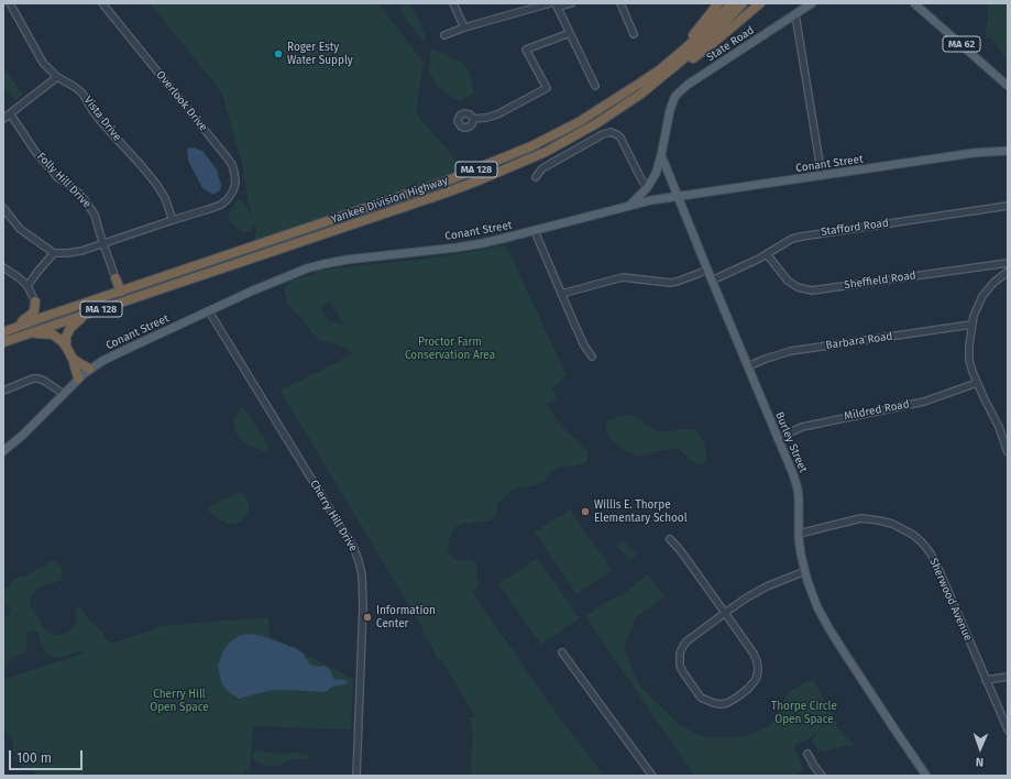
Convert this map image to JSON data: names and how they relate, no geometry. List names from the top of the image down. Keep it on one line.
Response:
{"streets":{"highway":["MA 128","Yankee Division Highway"],"main road":["State Road","MA 62","Conant Street","Burley Street"],"street":["Overlook Drive","Vista Drive","Folly Hill Drive","Stafford Road","Sheffield Road","Barbara Road","Mildred Road","Cherry Hill Drive","Sherwood Avenue"]},"crossings":[["State Road","Conant Street"],["State Road","Burley Street"],["Overlook Drive","Vista Drive"],["Conant Street","Burley Street"],["Conant Street","Cherry Hill Drive"],["Stafford Road","Sheffield Road"],["Stafford Road","Burley Street"],["Barbara Road","Burley Street"],["Mildred Road","Burley Street"],["Burley Street","Sherwood Avenue"]],"parks":["Proctor Farm Conservation Area","Cherry Hill Open Space","Thorpe Circle Open Space"],"places":["Roger Esty Water Supply","Willis E. Thorpe Elementary School","Information Center"],"scale_bar":"100 m","north":"bottom"}
